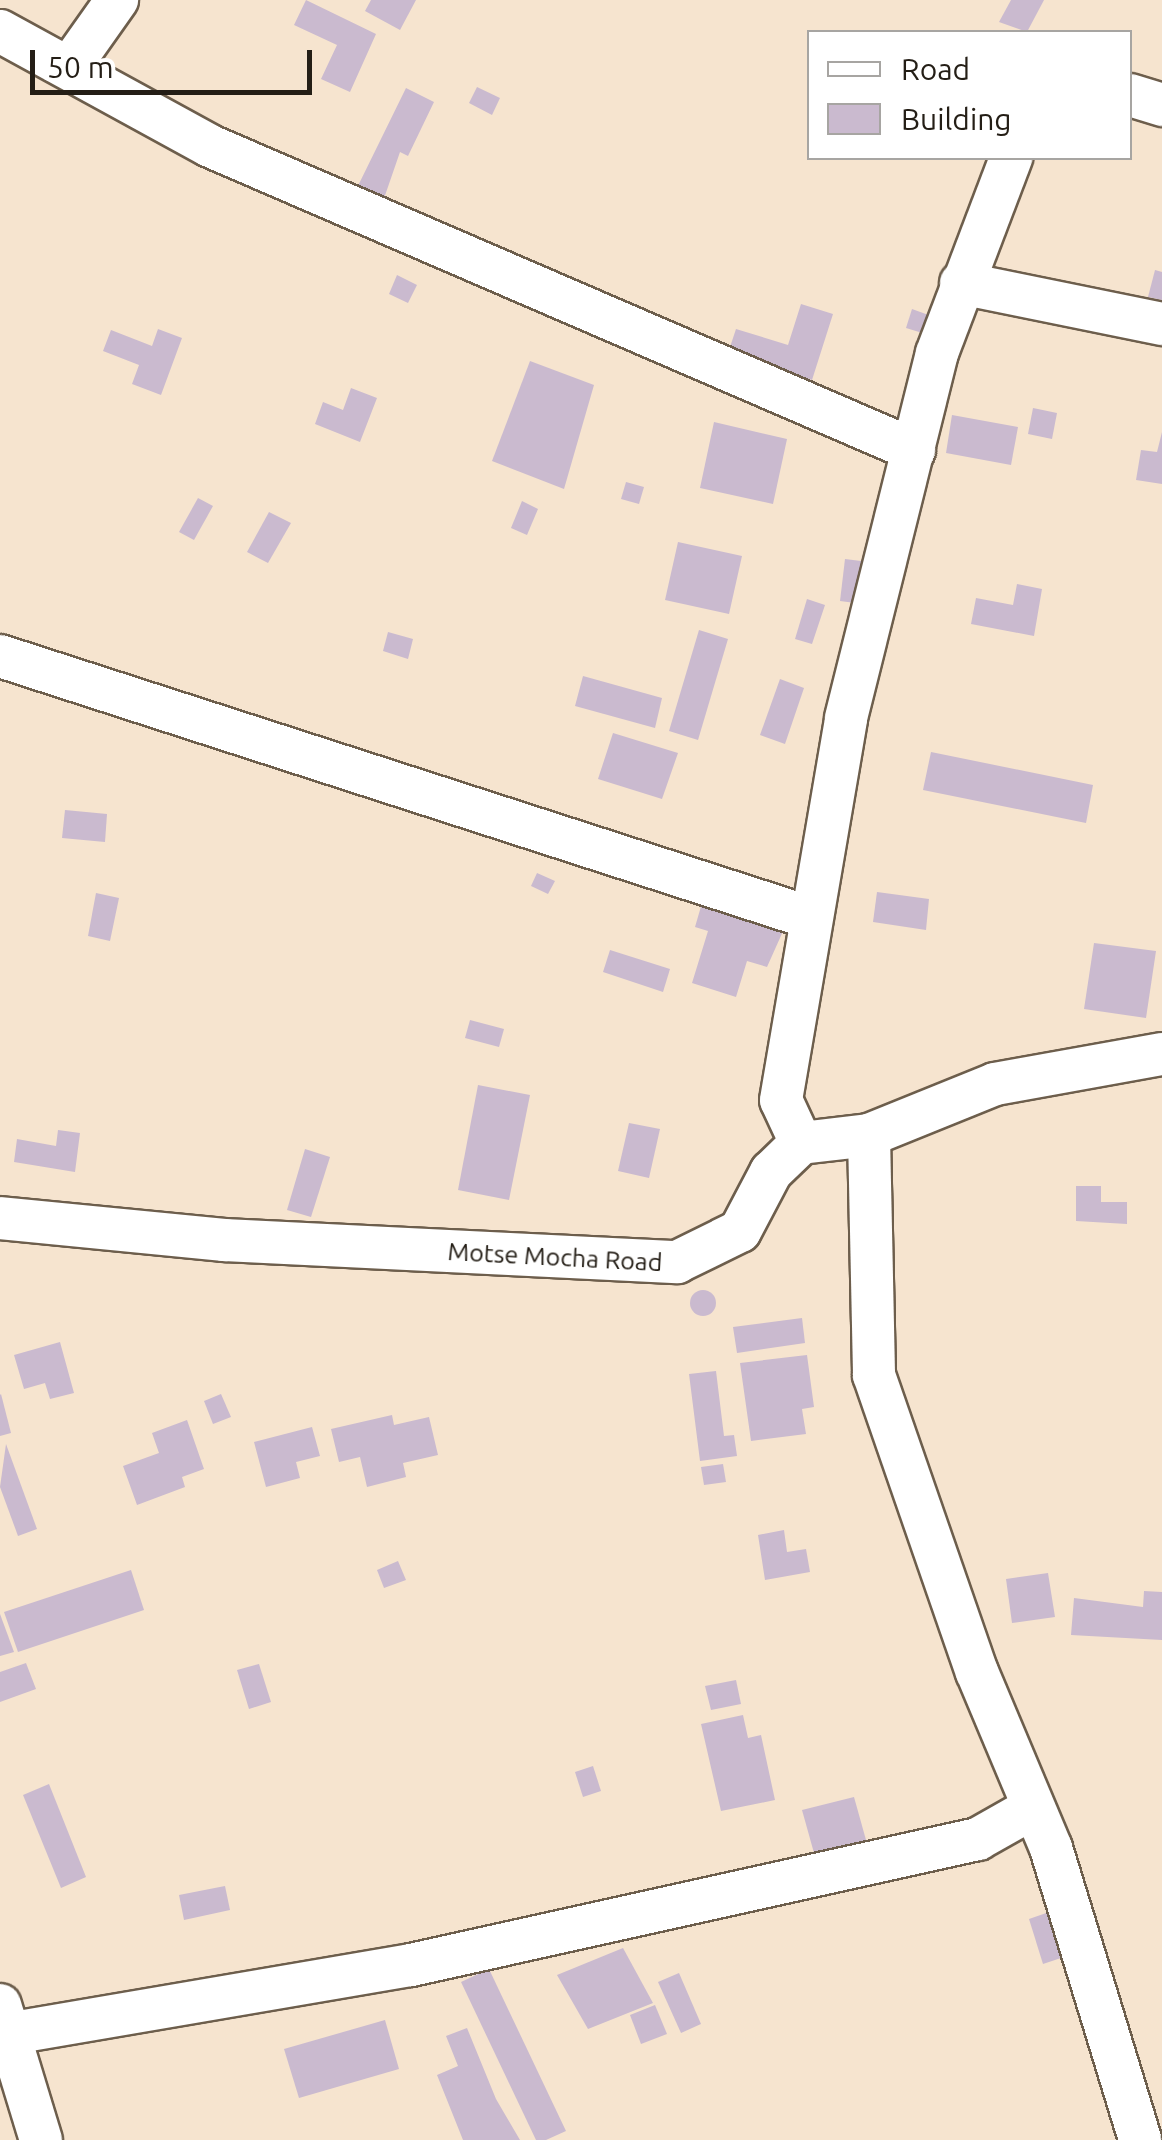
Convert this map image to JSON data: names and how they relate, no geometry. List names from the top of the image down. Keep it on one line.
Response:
{"streets":{"street":["Motse Mocha Road"]},"legend":["Road","Building"],"scale_bar":"50 m"}
